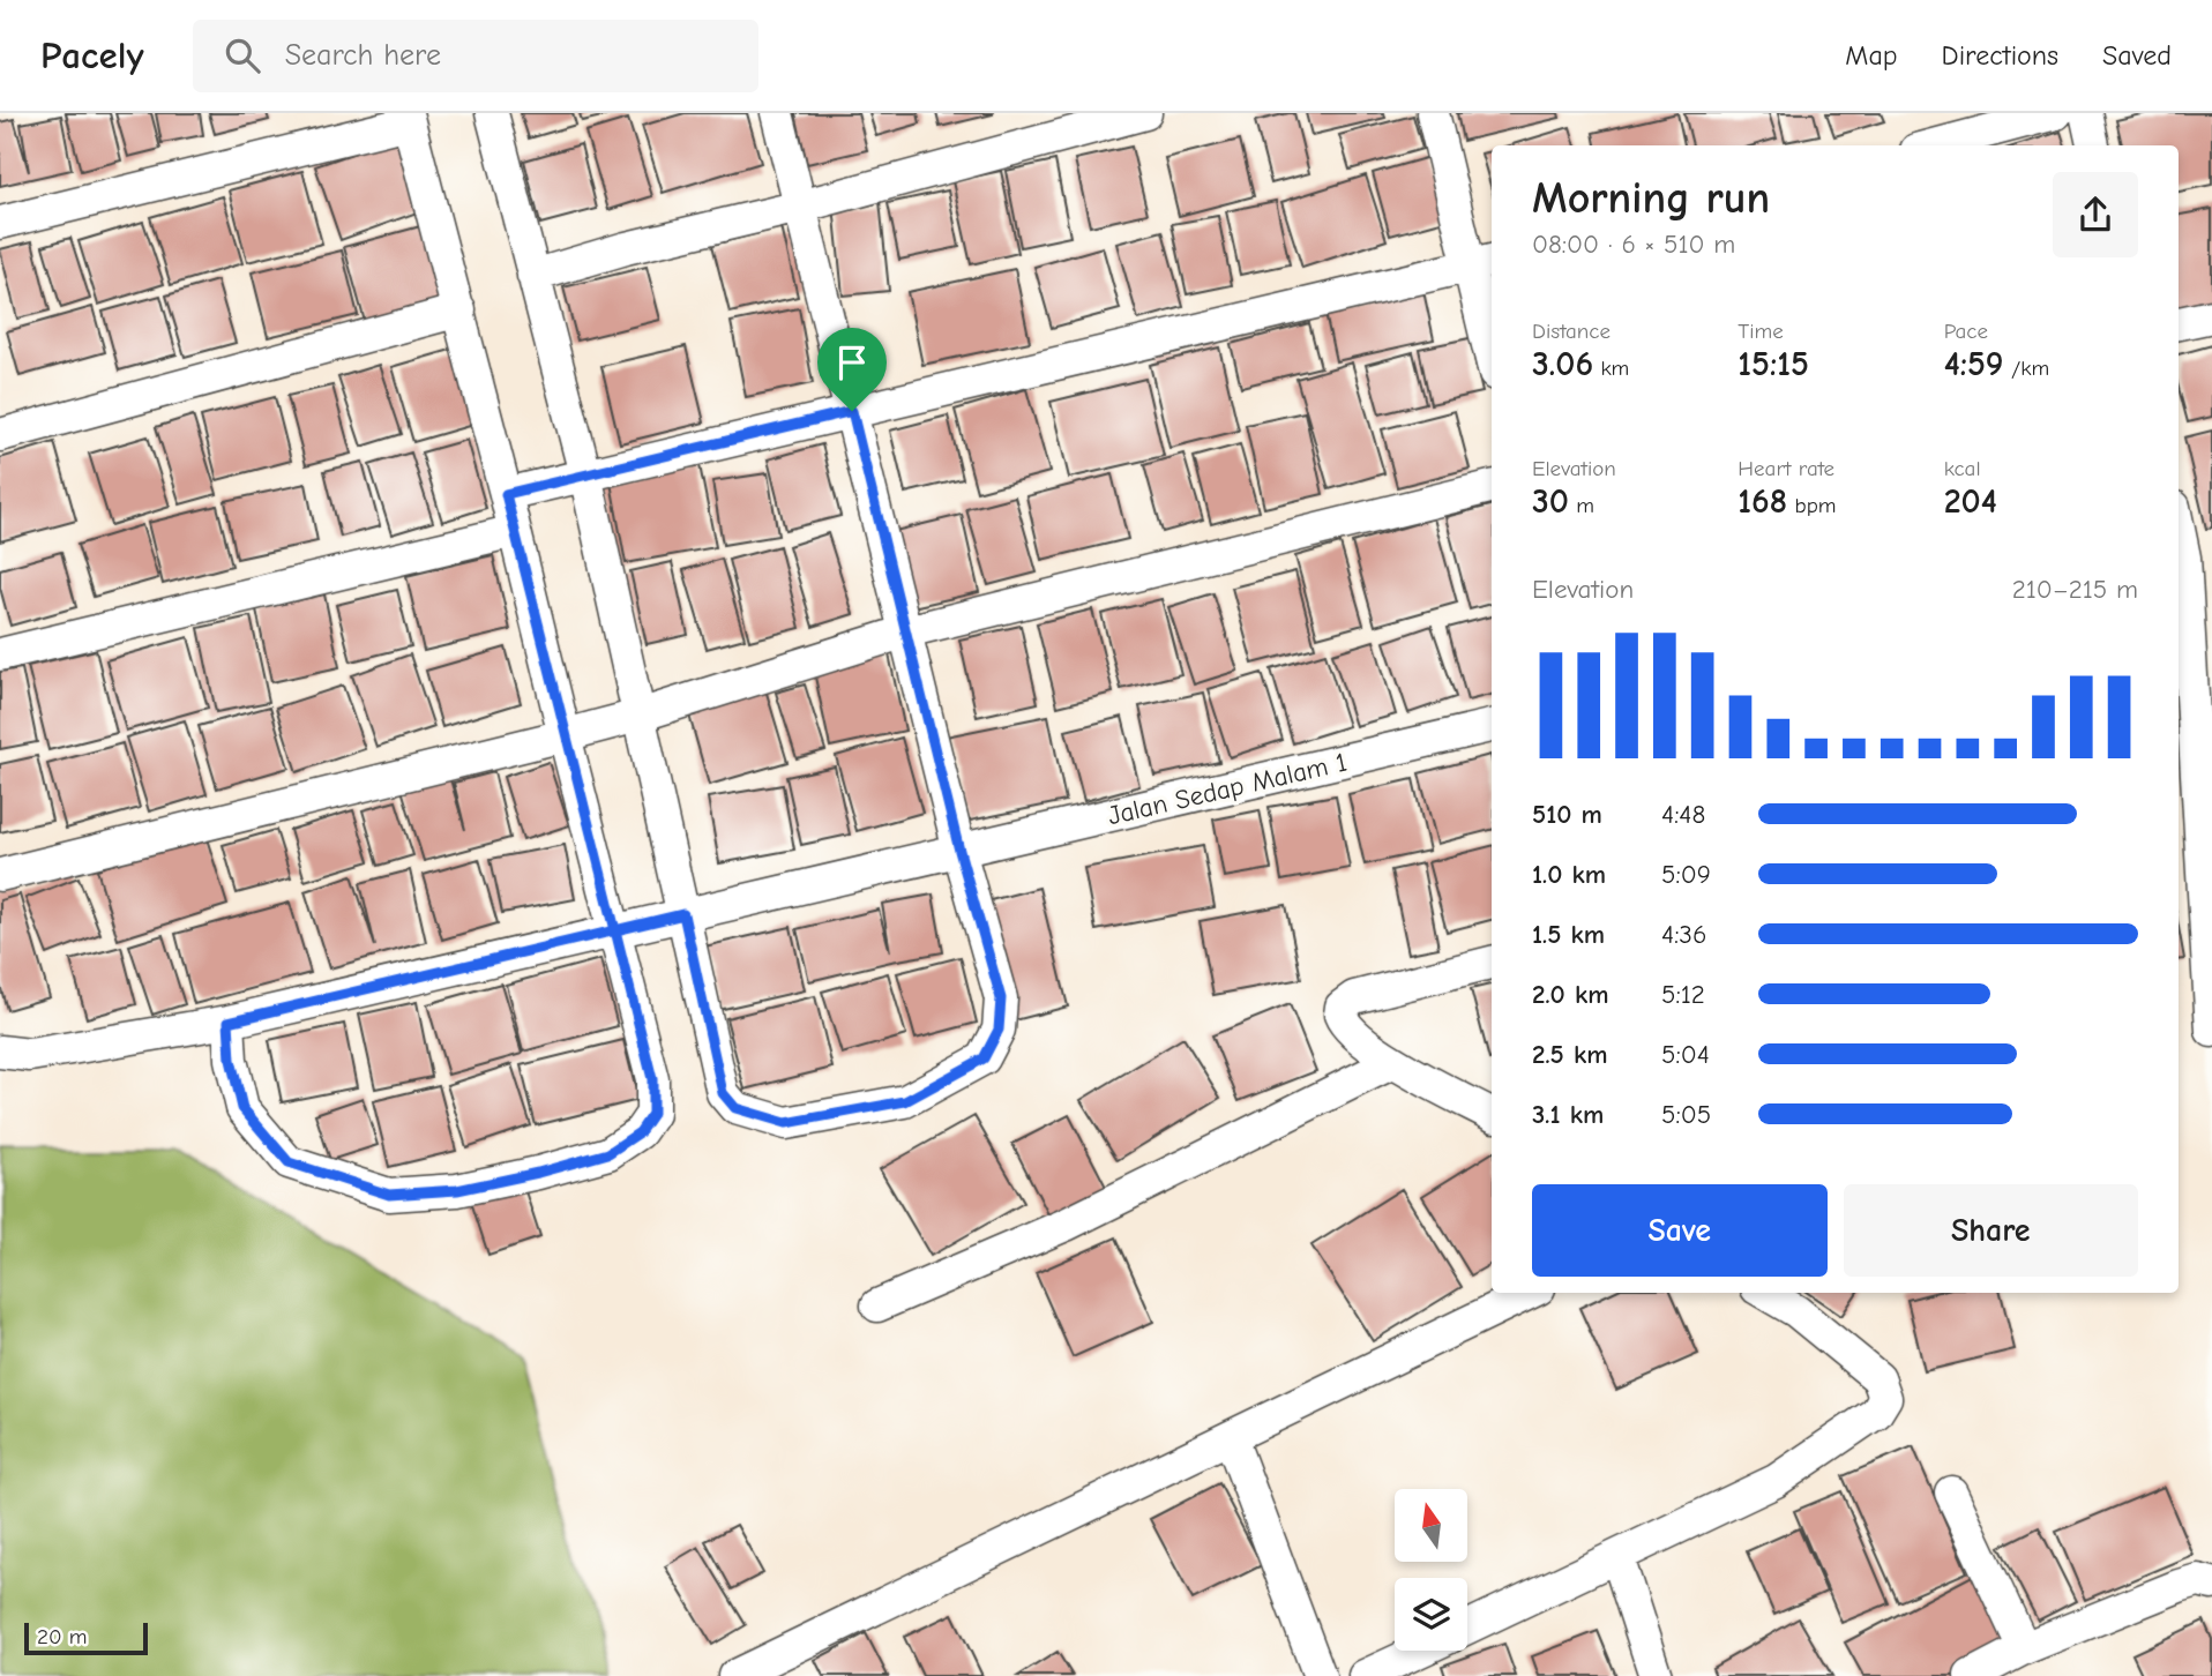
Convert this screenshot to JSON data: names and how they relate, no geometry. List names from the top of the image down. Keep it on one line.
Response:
{"streets":{"street":["Jalan Sedap Malam 1"]},"scale_bar":"20 m","north":"top","page":{"header":"Pacely","search":"Search here","nav":["Map","Directions","Saved"],"heading":["Morning run","08:00 · 6 × 510 m"],"stats":[["Distance","3.06 km"],["Time","15:15"],["Pace","4:59 /km"],["Elevation","30 m"],["Heart rate","168 bpm"],["kcal","204"]],"chart":["Elevation","210–215 m"],"list":[{"name":"510 m","note":"4:48"},{"name":"1.0 km","note":"5:09"},{"name":"1.5 km","note":"4:36"},{"name":"2.0 km","note":"5:12"},{"name":"2.5 km","note":"5:04"},{"name":"3.1 km","note":"5:05"}],"buttons":["Save","Share"],"scale":"20 m"}}
